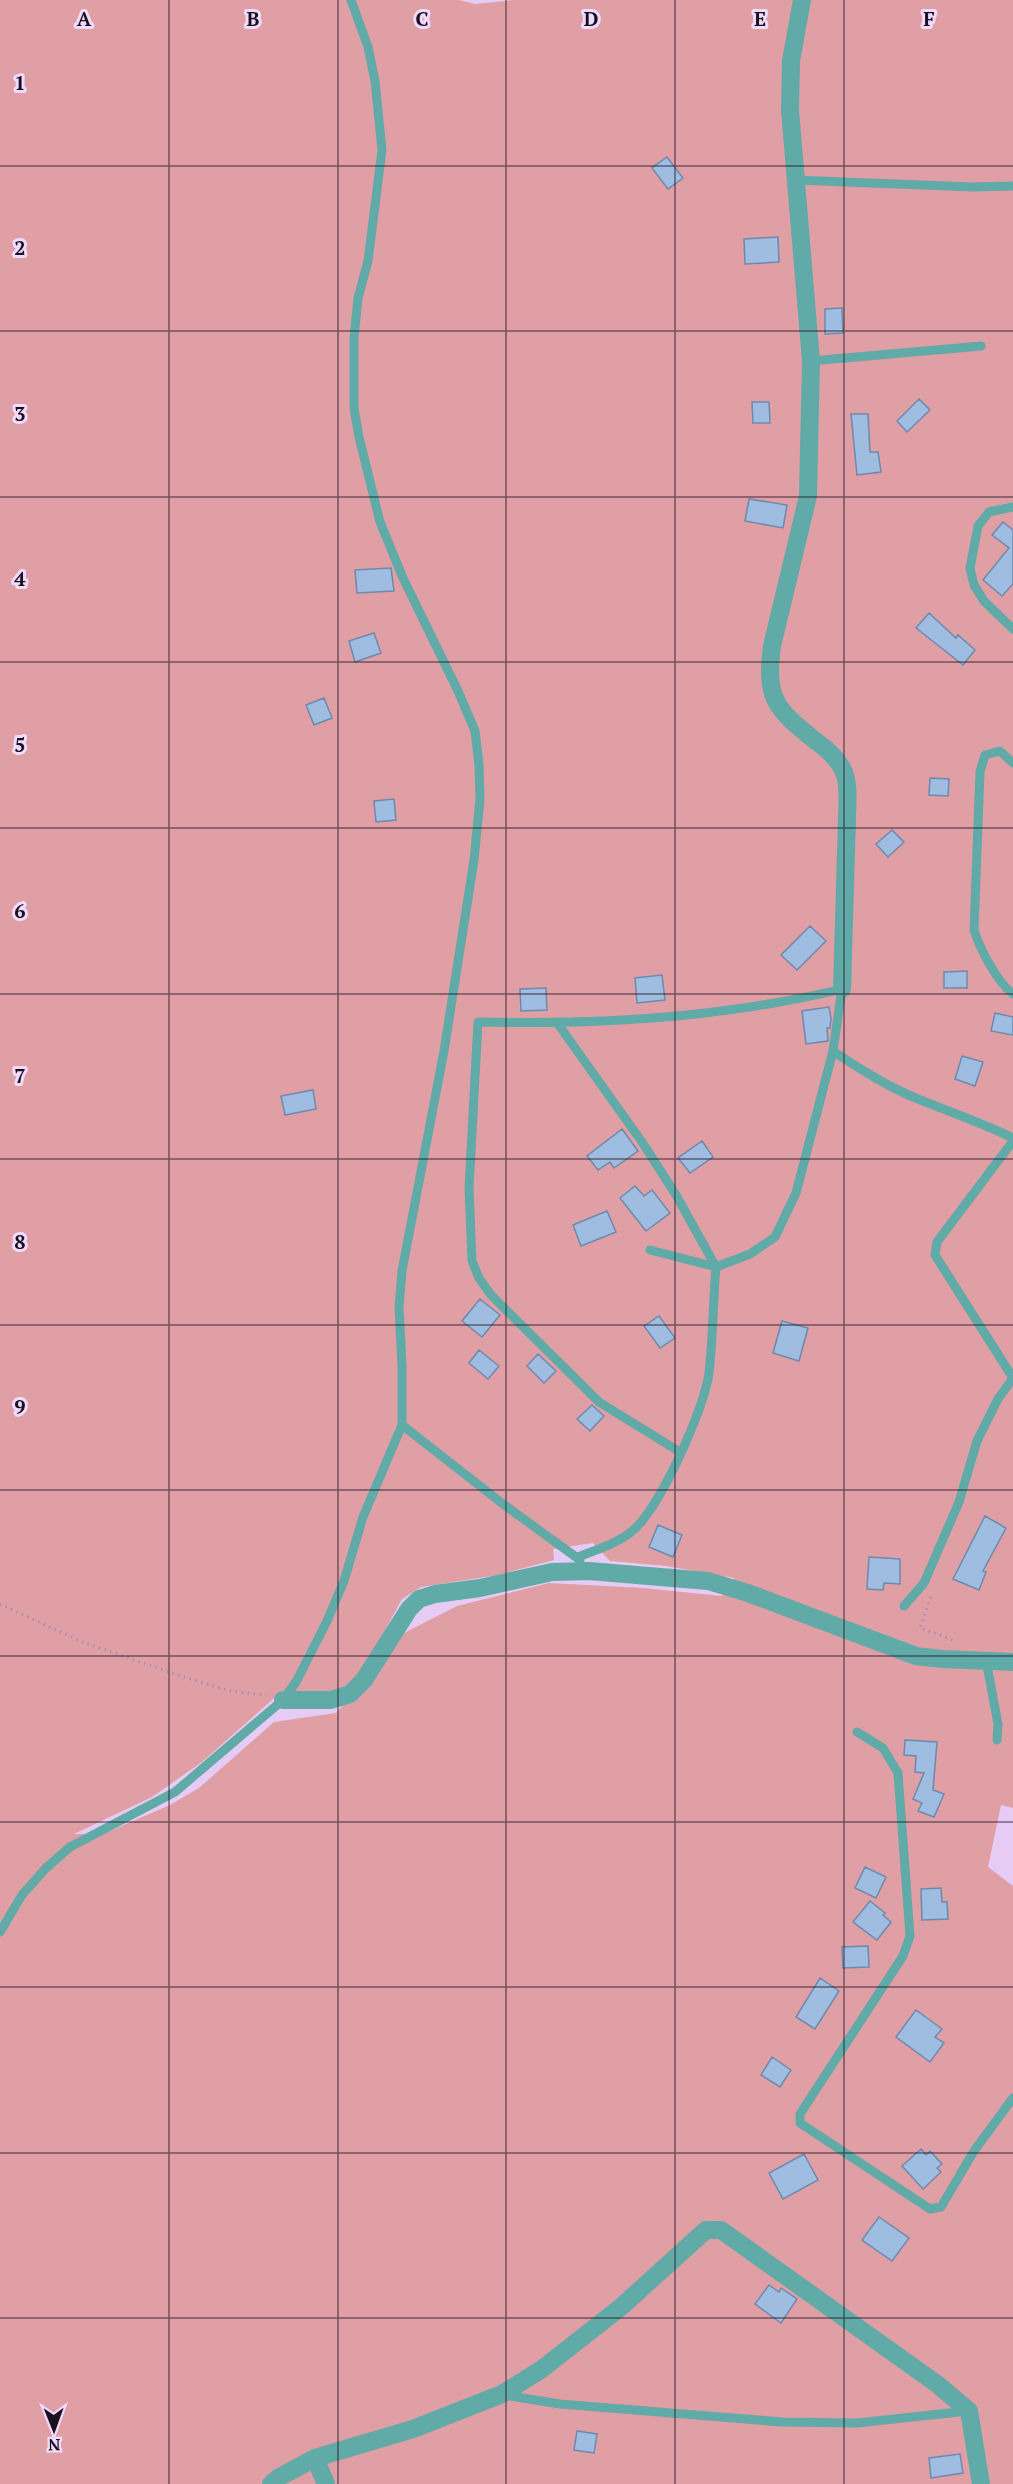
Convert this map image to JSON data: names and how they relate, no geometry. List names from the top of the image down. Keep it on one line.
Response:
{"north":"bottom","grid":{"columns":["A","B","C","D","E","F"],"rows":["1","2","3","4","5","6","7","8","9"]}}
